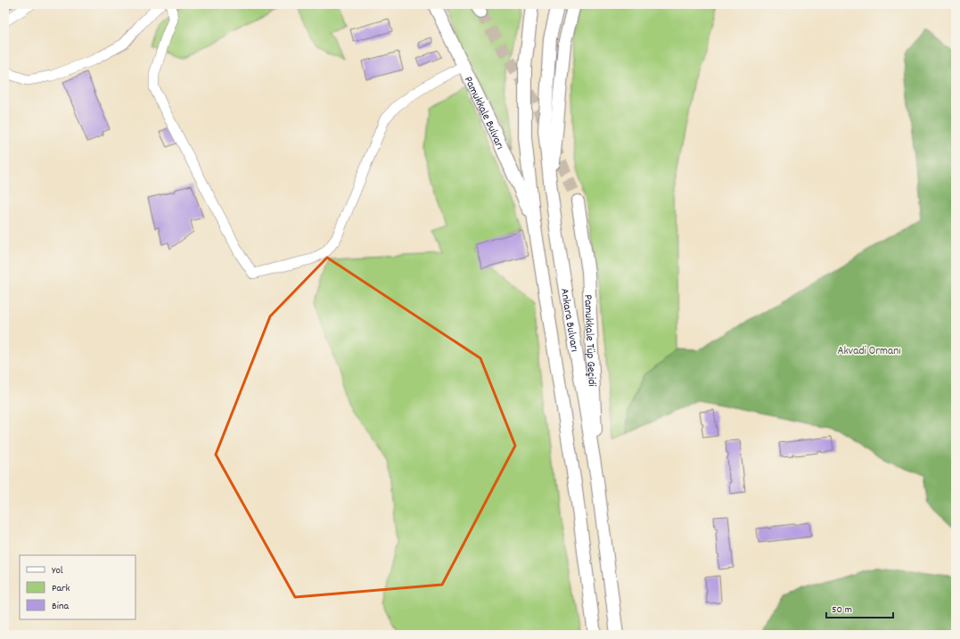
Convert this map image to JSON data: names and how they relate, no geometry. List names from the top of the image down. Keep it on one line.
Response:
{"streets":{"main road":["Pamukkale Bulvarı","Ankara Bulvarı","Pamukkale Tüp Geçidi"]},"crossings":[["Pamukkale Bulvarı","Ankara Bulvarı"],["Ankara Bulvarı","Pamukkale Tüp Geçidi"]],"parks":["Akvadi Ormanı"],"legend":["Yol","Park","Bina"],"scale_bar":"50 m"}
